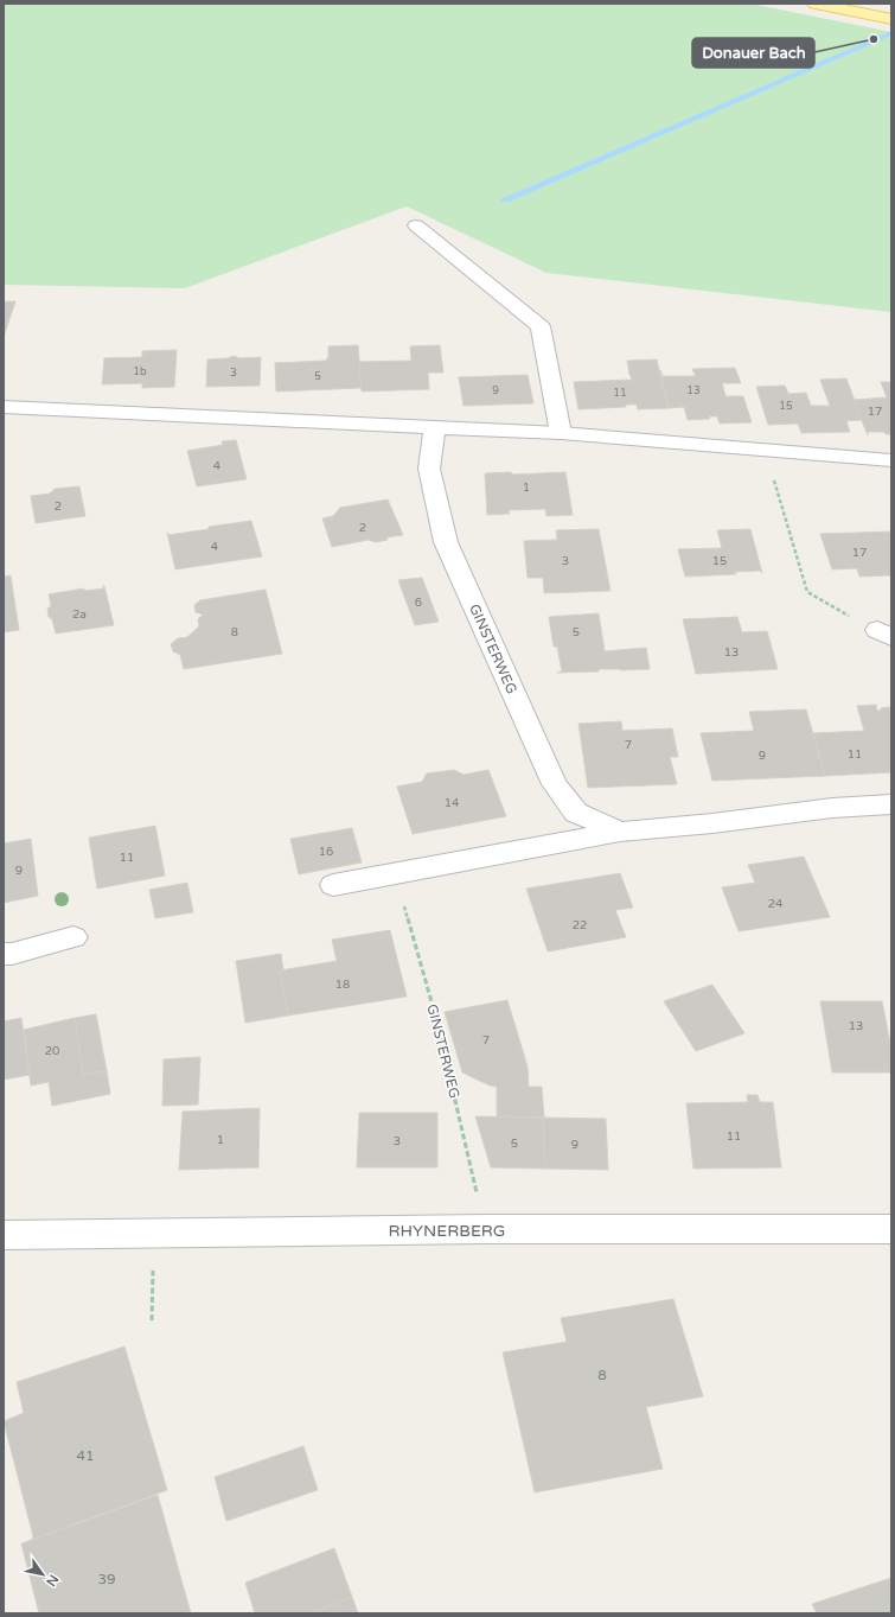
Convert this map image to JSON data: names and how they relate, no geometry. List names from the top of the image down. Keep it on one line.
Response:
{"streets":{"street":["GINSTERWEG","RHYNERBERG"]},"crossings":[["GINSTERWEG","RHYNERBERG"]],"places":["Donauer Bach"],"house_numbers":["1b","3","5","9","13","11","15","17","4","1","2","2","4","17","3","15","6","2a","8","5","13","7","11","9","14","16","11","9","24","22","18","13","7","20","11","1","3","5","9","8","41","39"],"north":"bottom right"}
